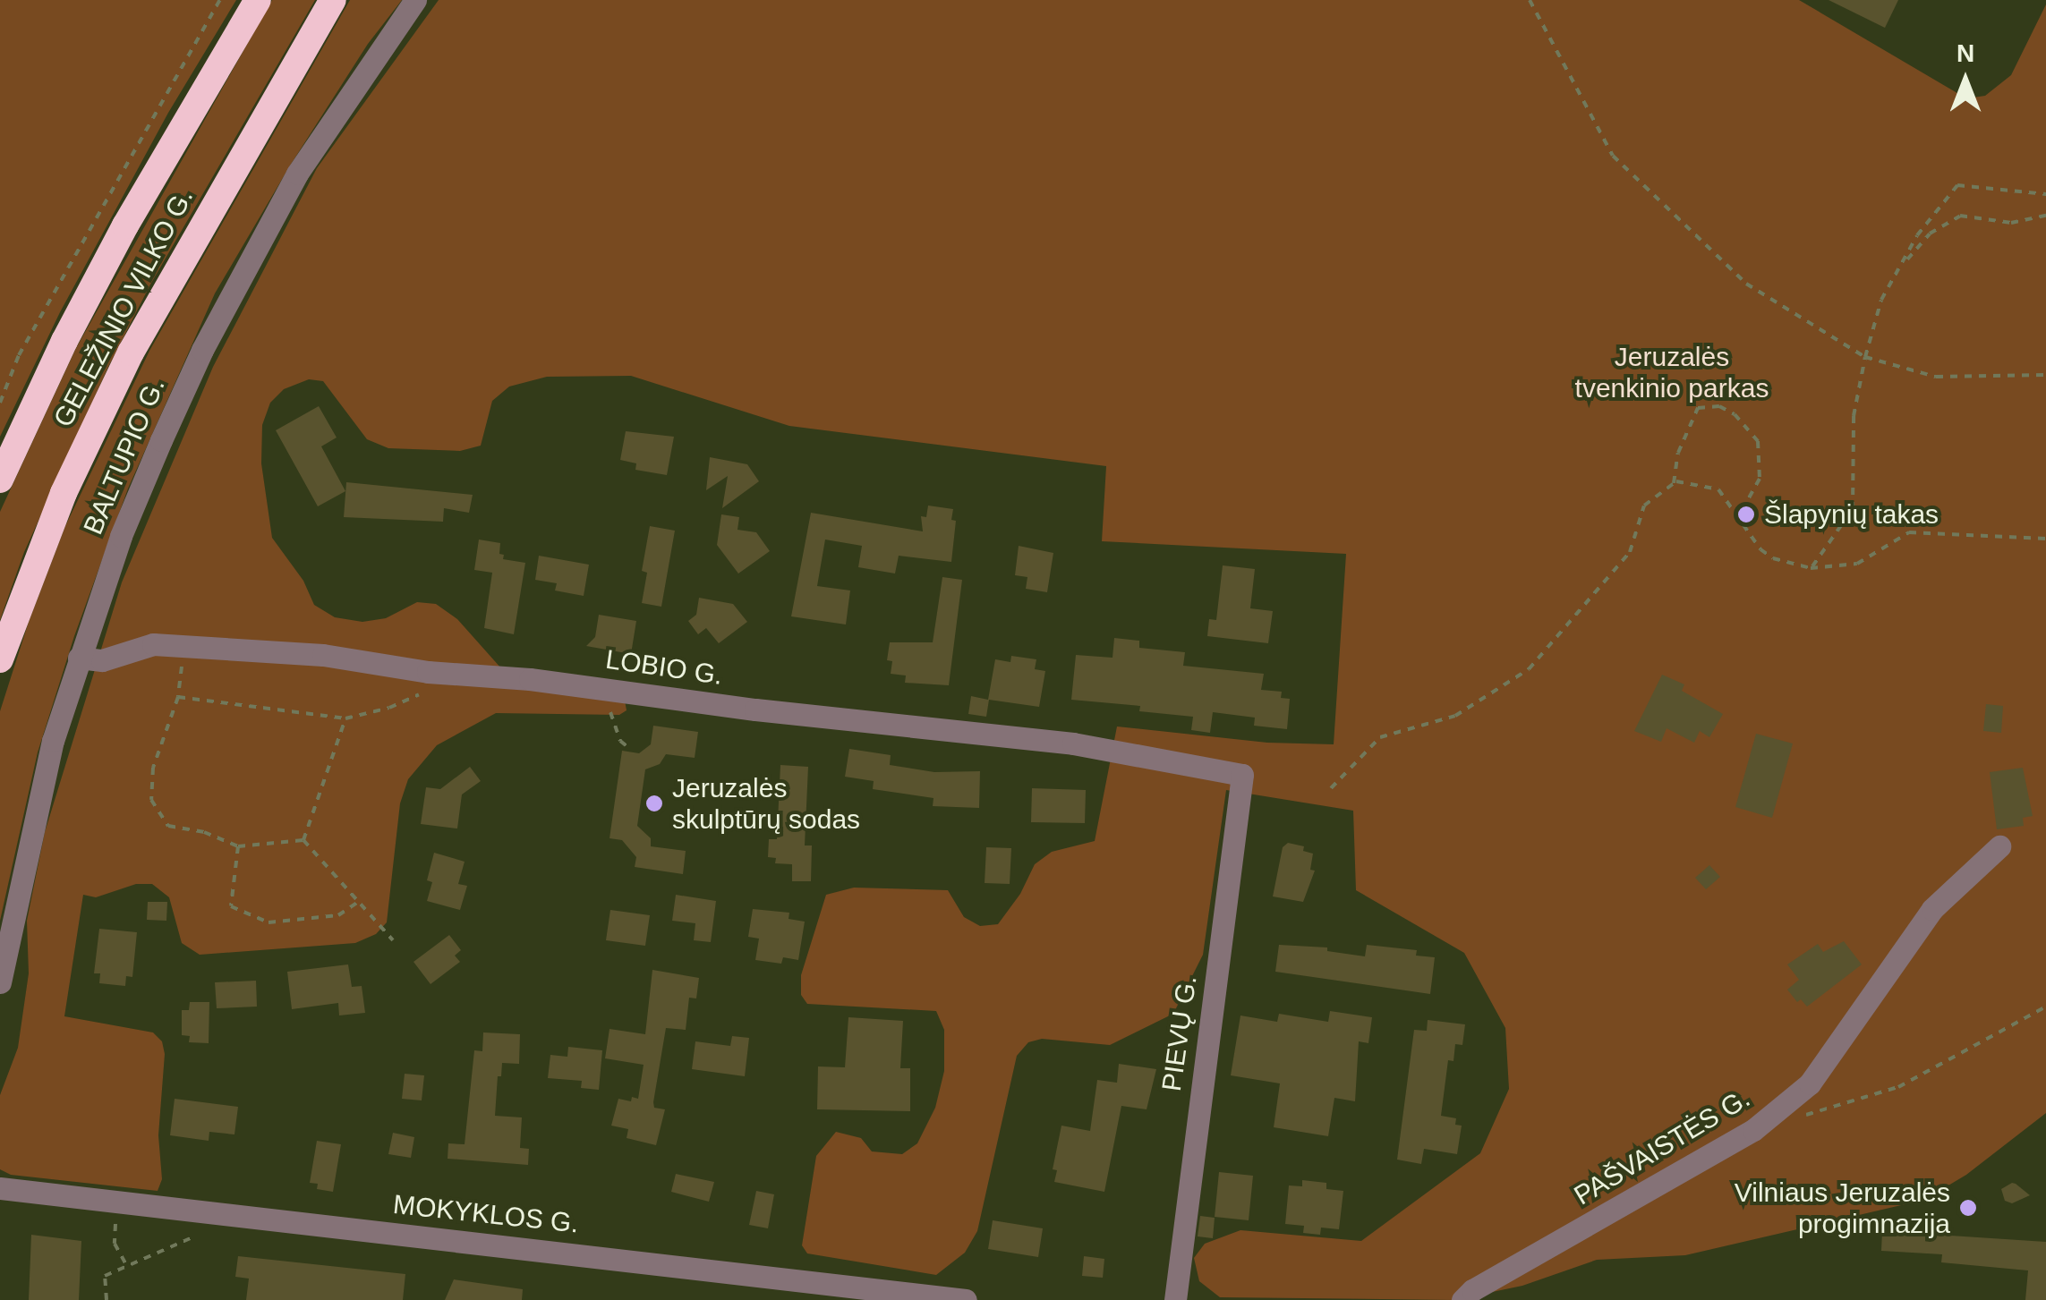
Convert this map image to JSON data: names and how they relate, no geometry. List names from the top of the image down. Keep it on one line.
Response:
{"streets":{"highway":["GELEŽINIO VILKO G."],"street":["BALTUPIO G.","LOBIO G.","PIEVŲ G.","PAŠVAISTĖS G.","MOKYKLOS G."]},"crossings":[["BALTUPIO G.","LOBIO G."],["LOBIO G.","PIEVŲ G."]],"parks":["Jeruzalės tvenkinio parkas"],"places":["Šlapynių takas","Jeruzalės skulptūrų sodas","Vilniaus Jeruzalės progimnazija"],"north":"top"}
